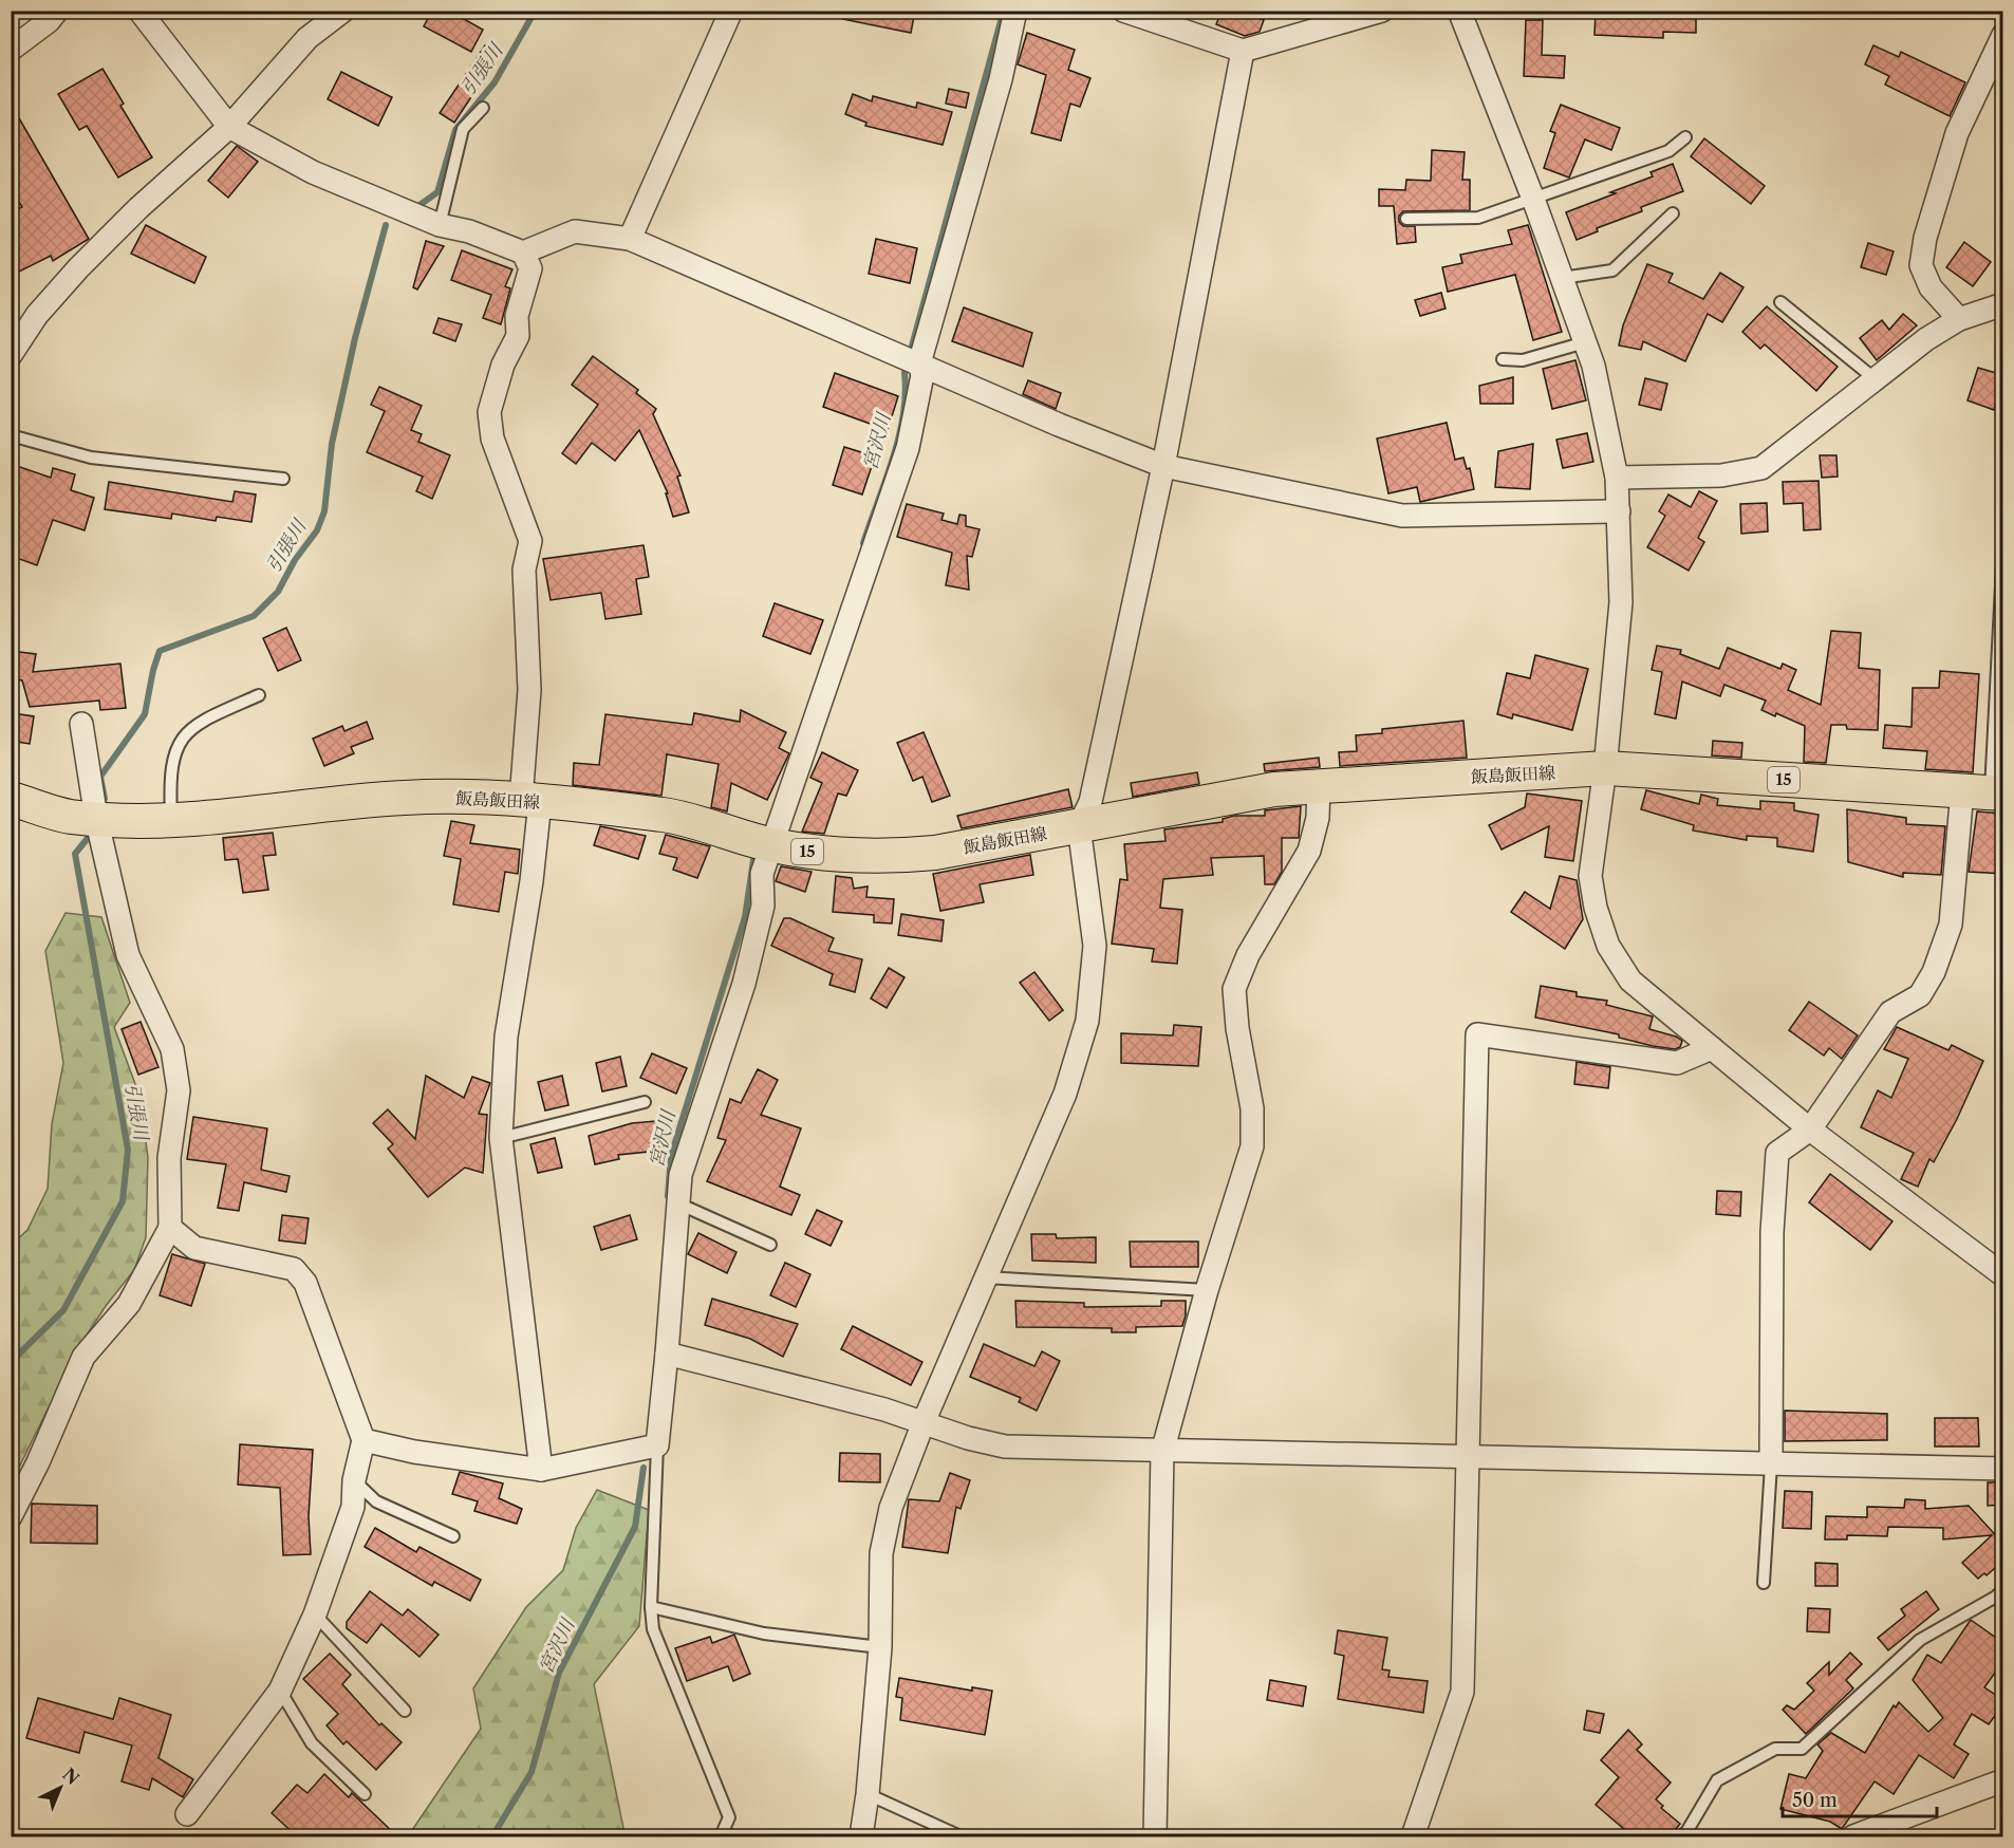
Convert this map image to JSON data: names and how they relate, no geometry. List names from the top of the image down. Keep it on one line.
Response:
{"streets":{"main road":["飯島飯田線","15"]},"water":["引張川","宮沢川"],"scale_bar":"50 m","north":"top right"}
